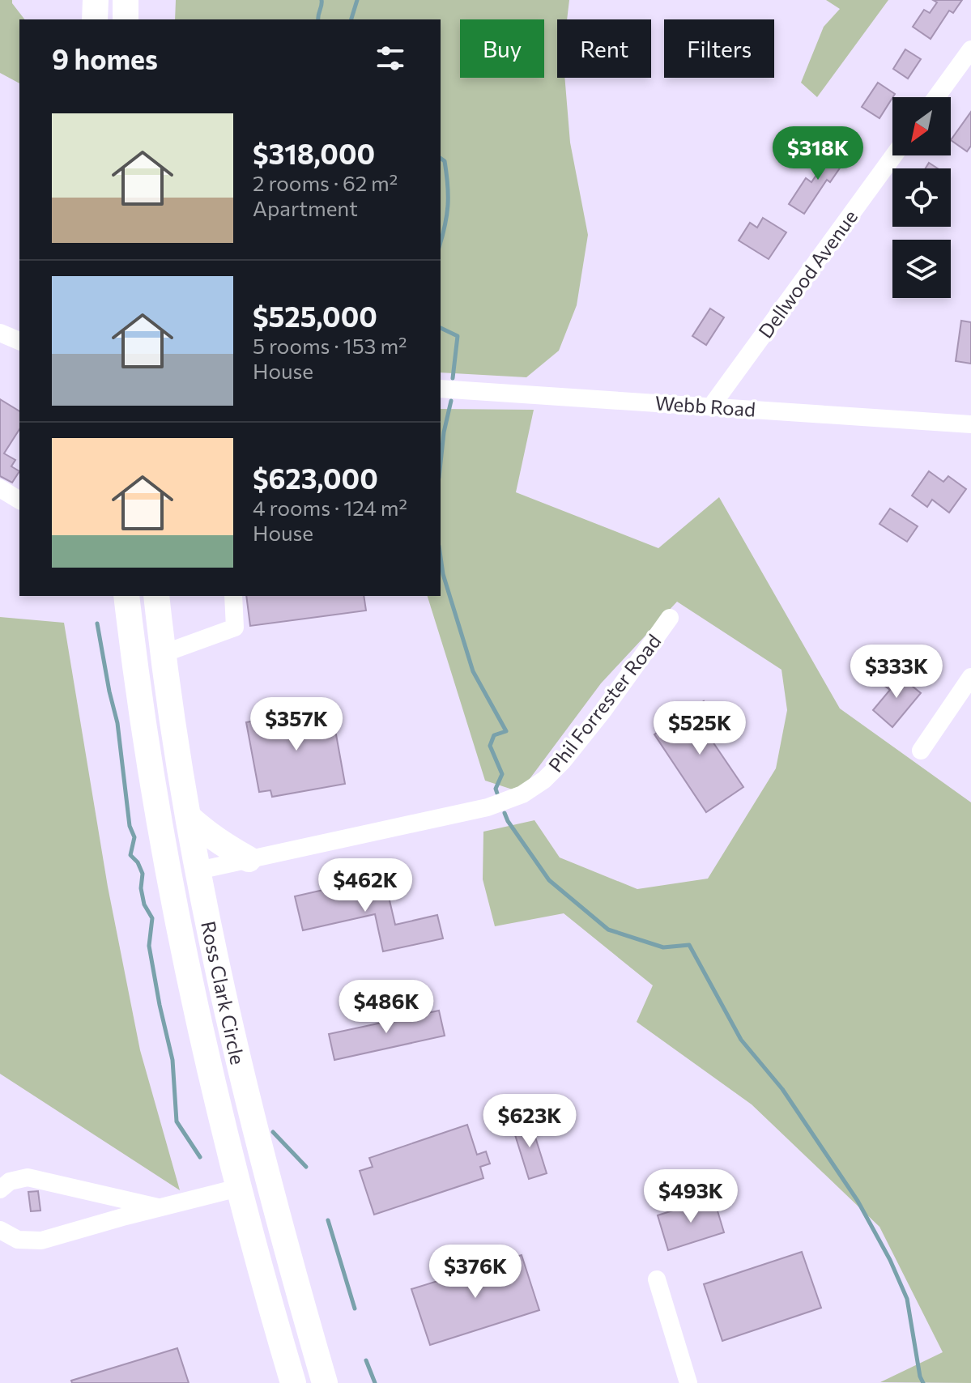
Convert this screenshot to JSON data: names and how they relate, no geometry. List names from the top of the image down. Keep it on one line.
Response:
{"streets":{"highway":["Ross Clark Circle"],"street":["Dellwood Avenue","Webb Road","Phil Forrester Road"]},"crossings":[["Dellwood Avenue","Webb Road"],["Phil Forrester Road","Ross Clark Circle"]],"north":"bottom left","page":{"chip":["Buy","Rent","Filters"],"heading":"9 homes","list":[{"name":"$318,000","note":"2 rooms · 62 m² · Apartment"},{"name":"$525,000","note":"5 rooms · 153 m² · House"},{"name":"$623,000","note":"4 rooms · 124 m² · House"}],"price":["$318K","$333K","$357K","$525K","$462K","$486K","$623K","$493K","$376K"]}}
